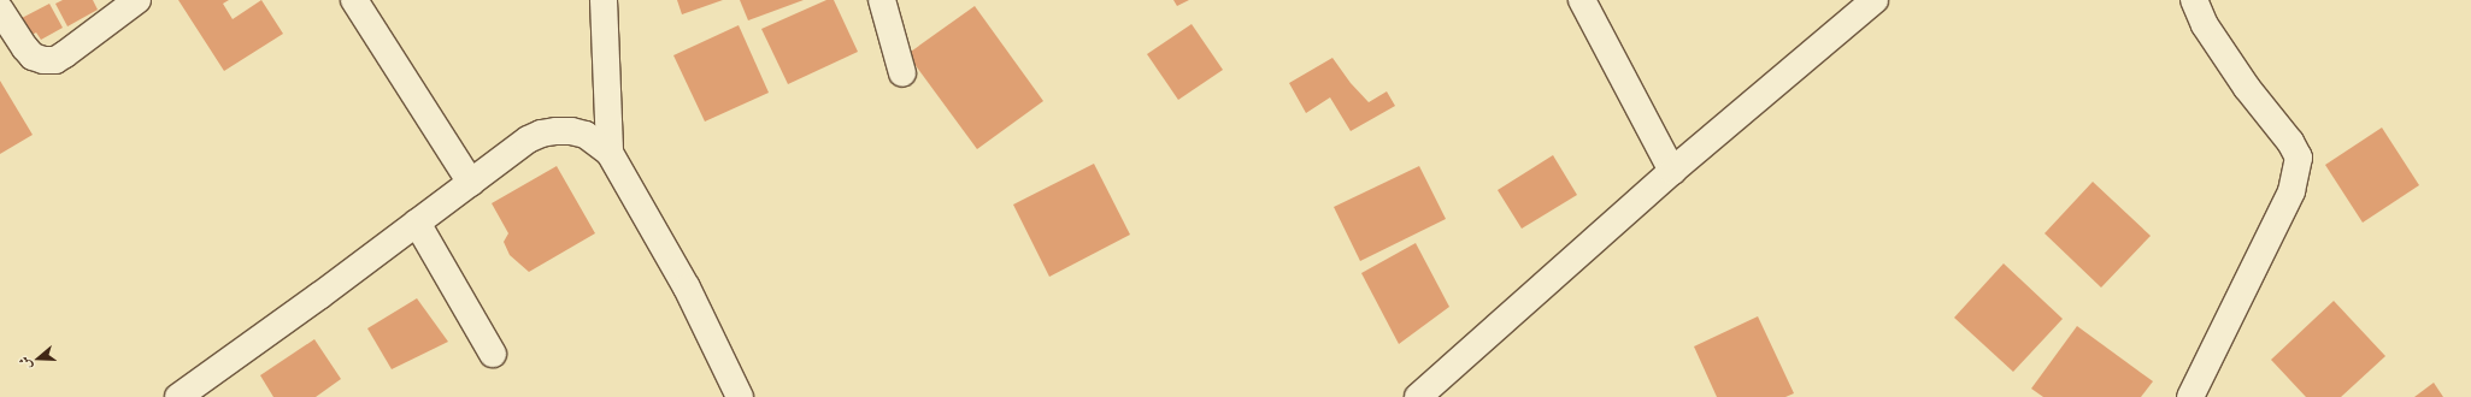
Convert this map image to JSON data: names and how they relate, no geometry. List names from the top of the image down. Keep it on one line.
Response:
{"north":"left"}
